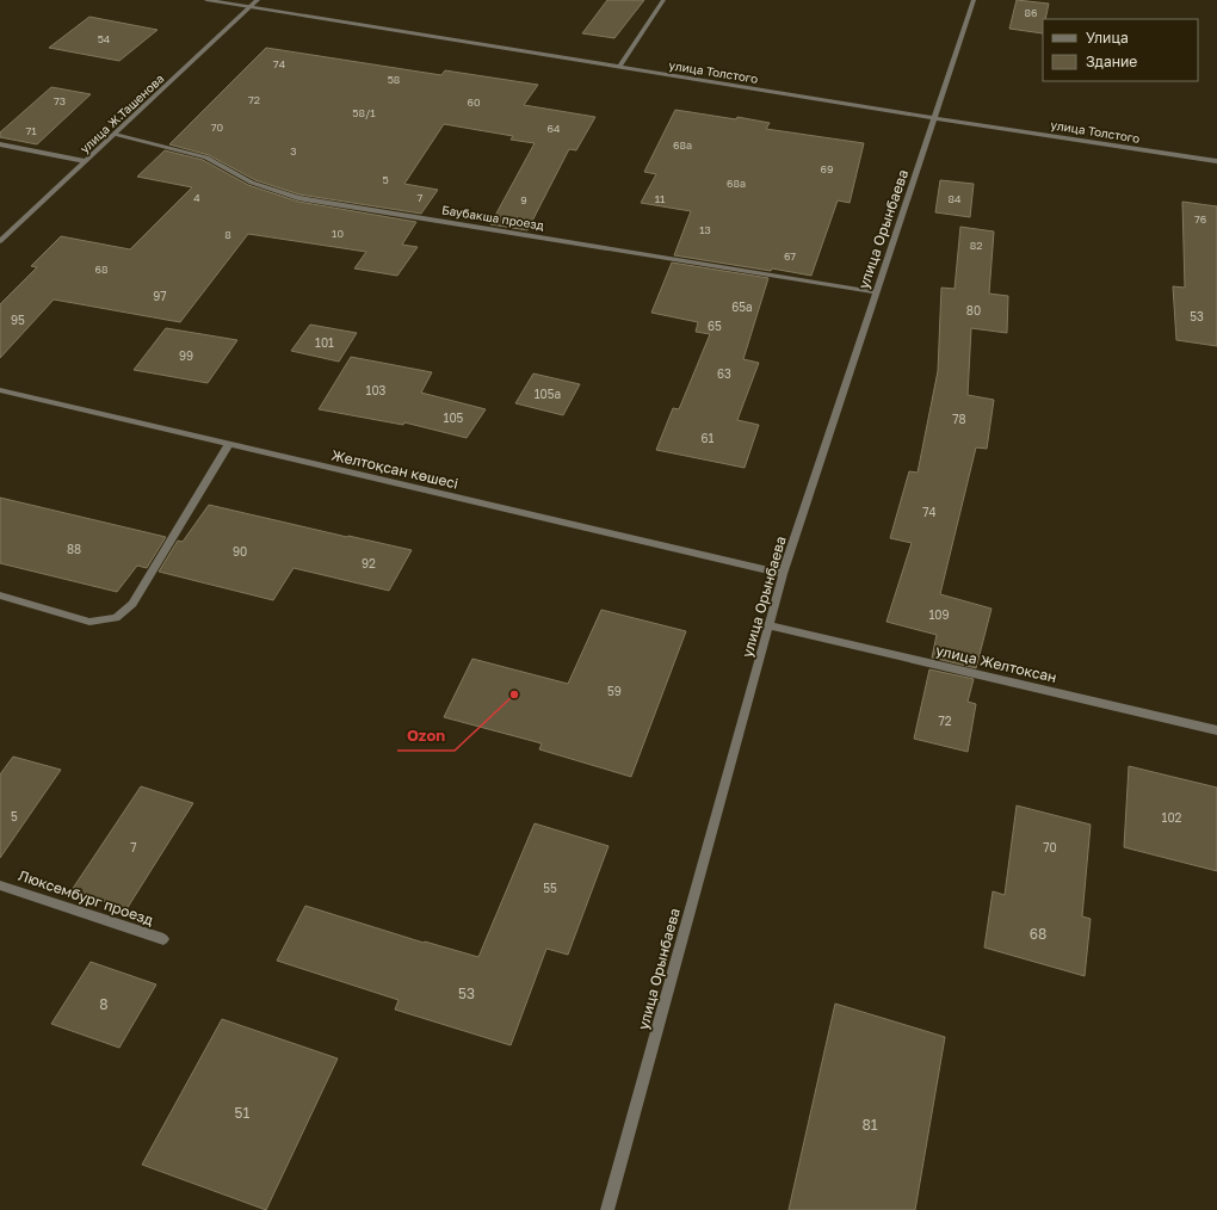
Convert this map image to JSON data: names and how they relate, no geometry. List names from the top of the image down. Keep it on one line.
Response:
{"streets":{"street":["улица Толстого","улица Ж.Ташенова","Баубакша проезд","улица Орынбаева","Желтоқсан көшесі","улица Желтоксан","Люксембург проезд"]},"crossings":[["улица Толстого","улица Ж.Ташенова"],["улица Толстого","улица Орынбаева"],["улица Ж.Ташенова","Баубакша проезд"],["Баубакша проезд","улица Орынбаева"],["улица Орынбаева","Желтоқсан көшесі"],["улица Орынбаева","улица Желтоксан"]],"places":["Ozon"],"house_numbers":["86","54","74","58","72","73","60","58/1","70","64","71","68а","3","69","5","68а","4","7","11","84","9","76","13","10","8","82","67","68","97","65а","80","53","95","65","101","99","63","103","105а","105","78","61","74","88","90","92","109","59","72","5","102","7","70","55","68","53","8","51","81"],"legend":["Улица","Здание"]}
